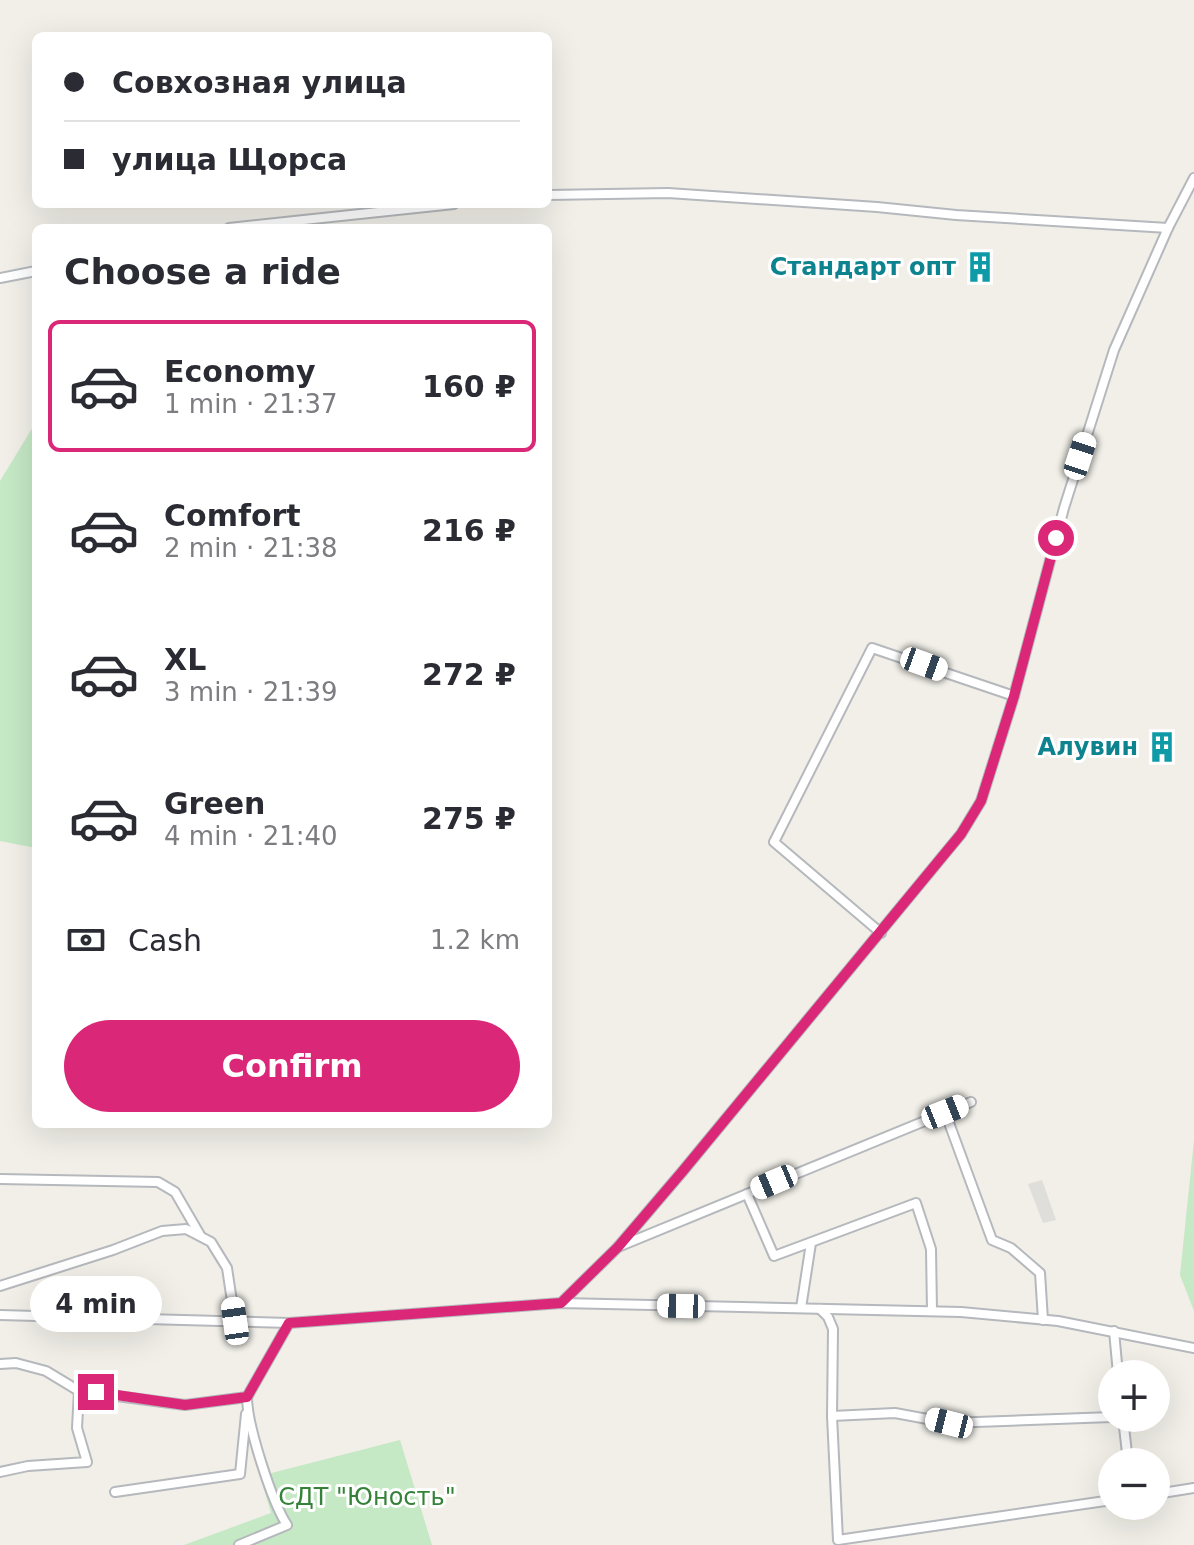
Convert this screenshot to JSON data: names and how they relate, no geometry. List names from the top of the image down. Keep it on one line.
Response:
{"parks":["СДТ \"Юность\""],"places":{"building":["Стандарт опт","Алувин"]},"page":{"banner":["Совхозная улица","улица Щорса"],"heading":"Choose a ride","list":[{"name":"Economy","note":"1 min · 21:37","value":"160 ₽"},{"name":"Comfort","note":"2 min · 21:38","value":"216 ₽"},{"name":"XL","note":"3 min · 21:39","value":"272 ₽"},{"name":"Green","note":"4 min · 21:40","value":"275 ₽"}],"pay":["Cash","1.2 km"],"buttons":"Confirm","bubble":"4 min","map_buttons":["+","−"]}}
